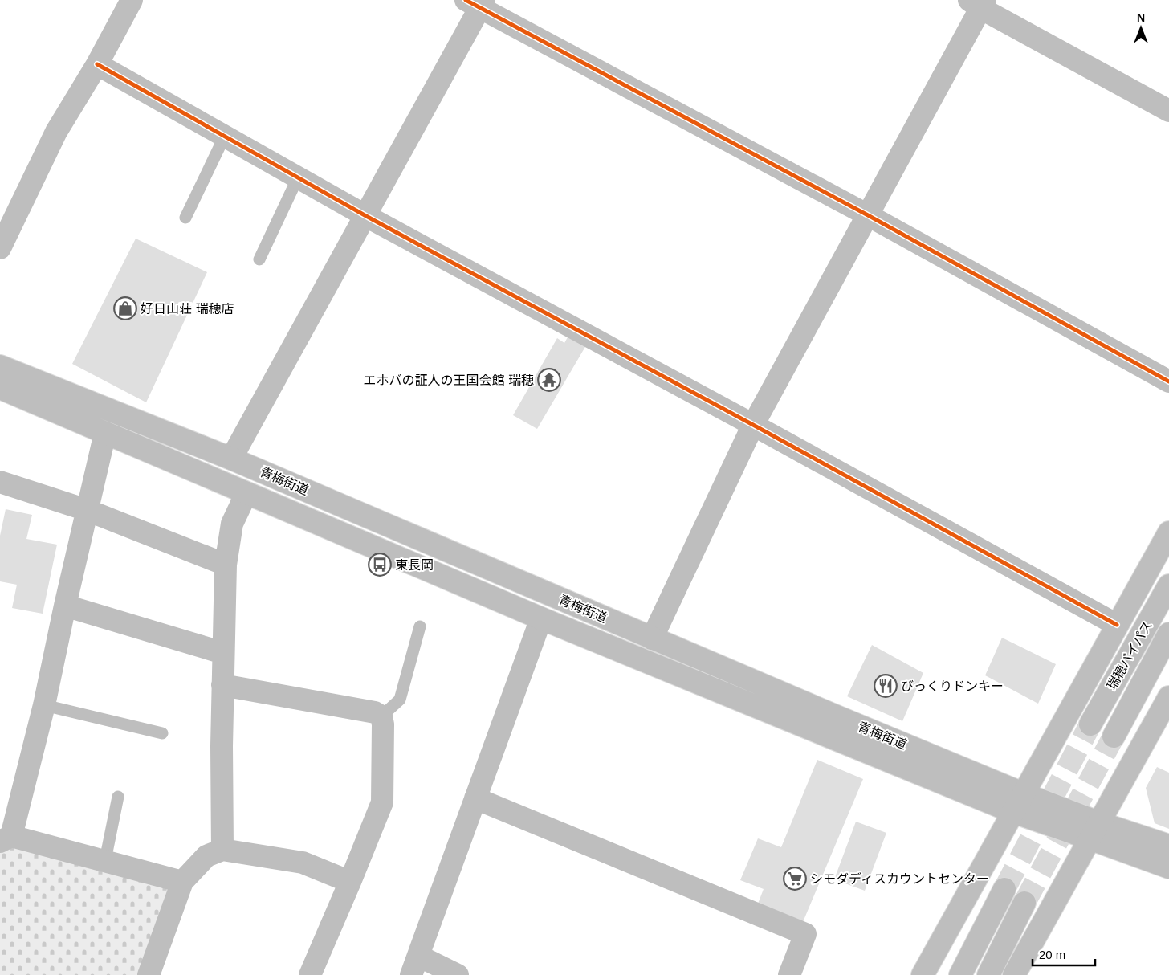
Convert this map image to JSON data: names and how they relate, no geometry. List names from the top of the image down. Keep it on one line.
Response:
{"streets":{"main road":["青梅街道","瑞穂バイパス"]},"places":{"shop":["好日山荘 瑞穂店"],"temple":["エホバの証人の王国会館 瑞穂"],"bus stop":["東長岡"],"restaurant":["びっくりドンキー"],"supermarket":["シモダディスカウントセンター"]},"scale_bar":"20 m","north":"top"}
